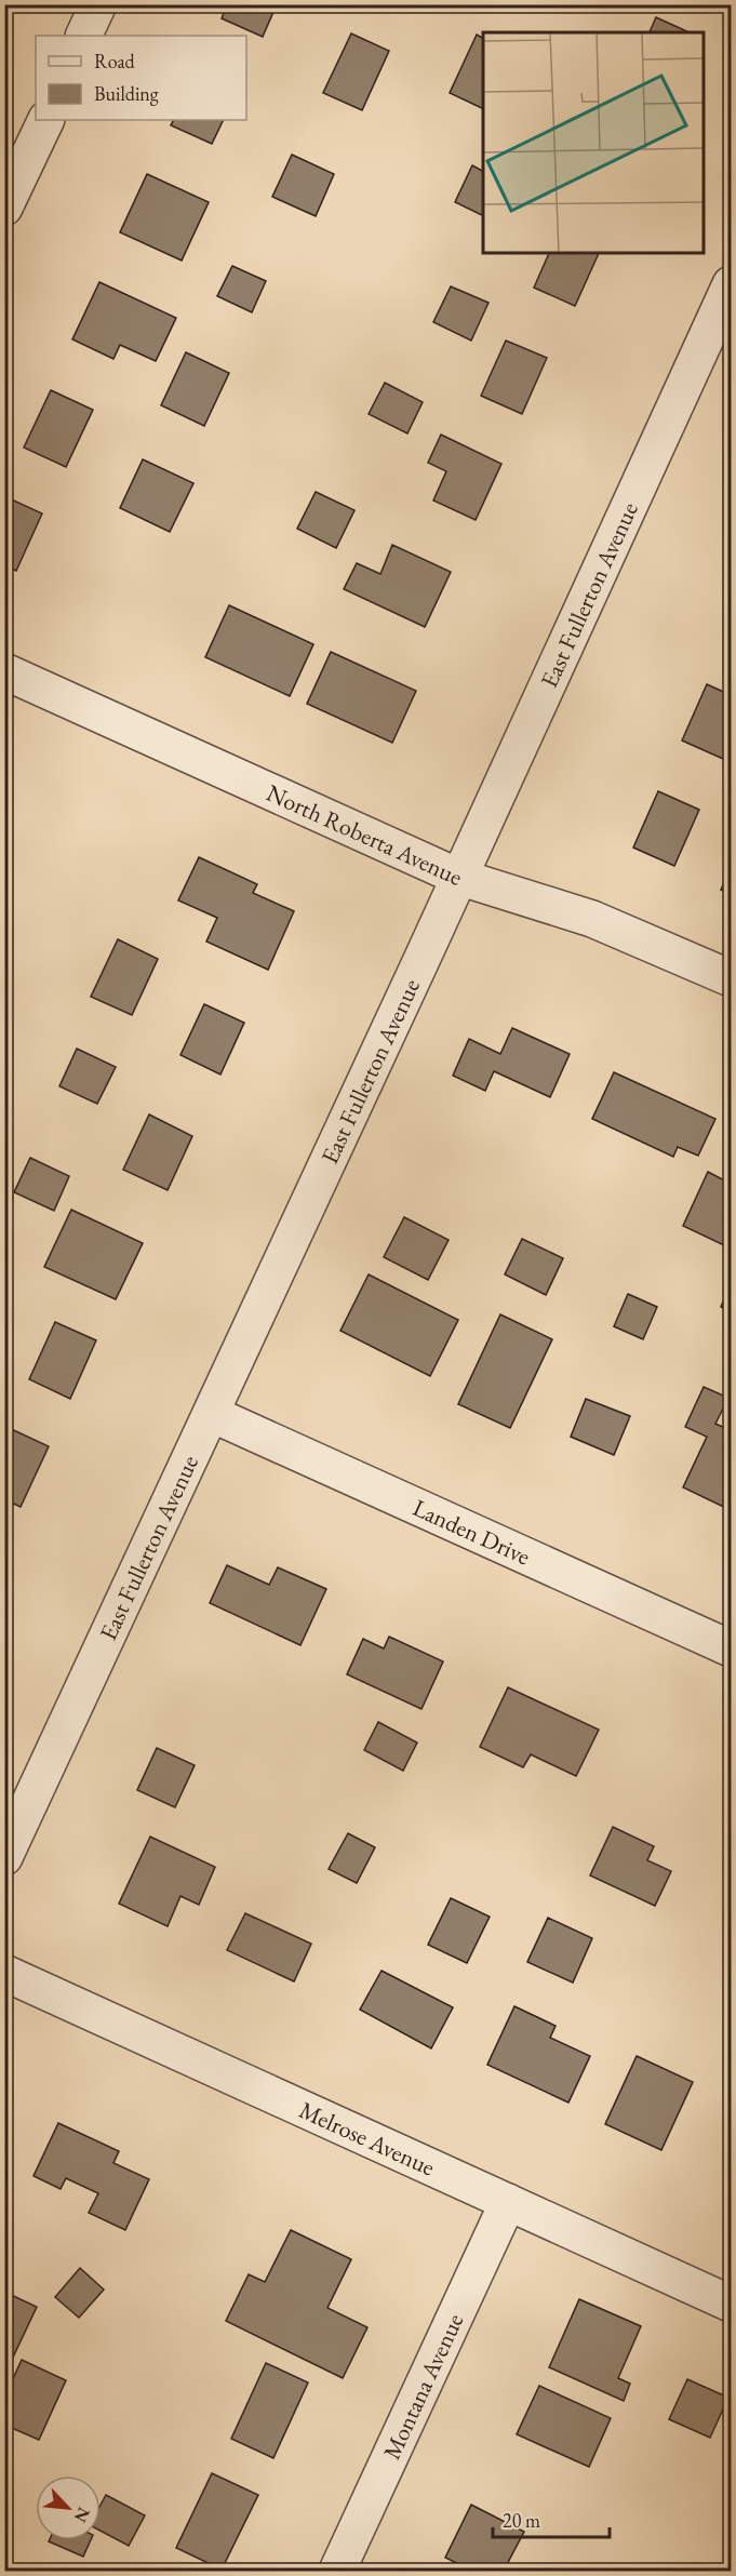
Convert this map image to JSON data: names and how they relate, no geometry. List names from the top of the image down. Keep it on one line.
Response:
{"streets":{"street":["East Fullerton Avenue","North Roberta Avenue","Landen Drive","Melrose Avenue","Montana Avenue"]},"crossings":[["East Fullerton Avenue","North Roberta Avenue"],["East Fullerton Avenue","Landen Drive"],["Melrose Avenue","Montana Avenue"]],"legend":["Road","Building"],"scale_bar":"20 m","north":"bottom right"}
